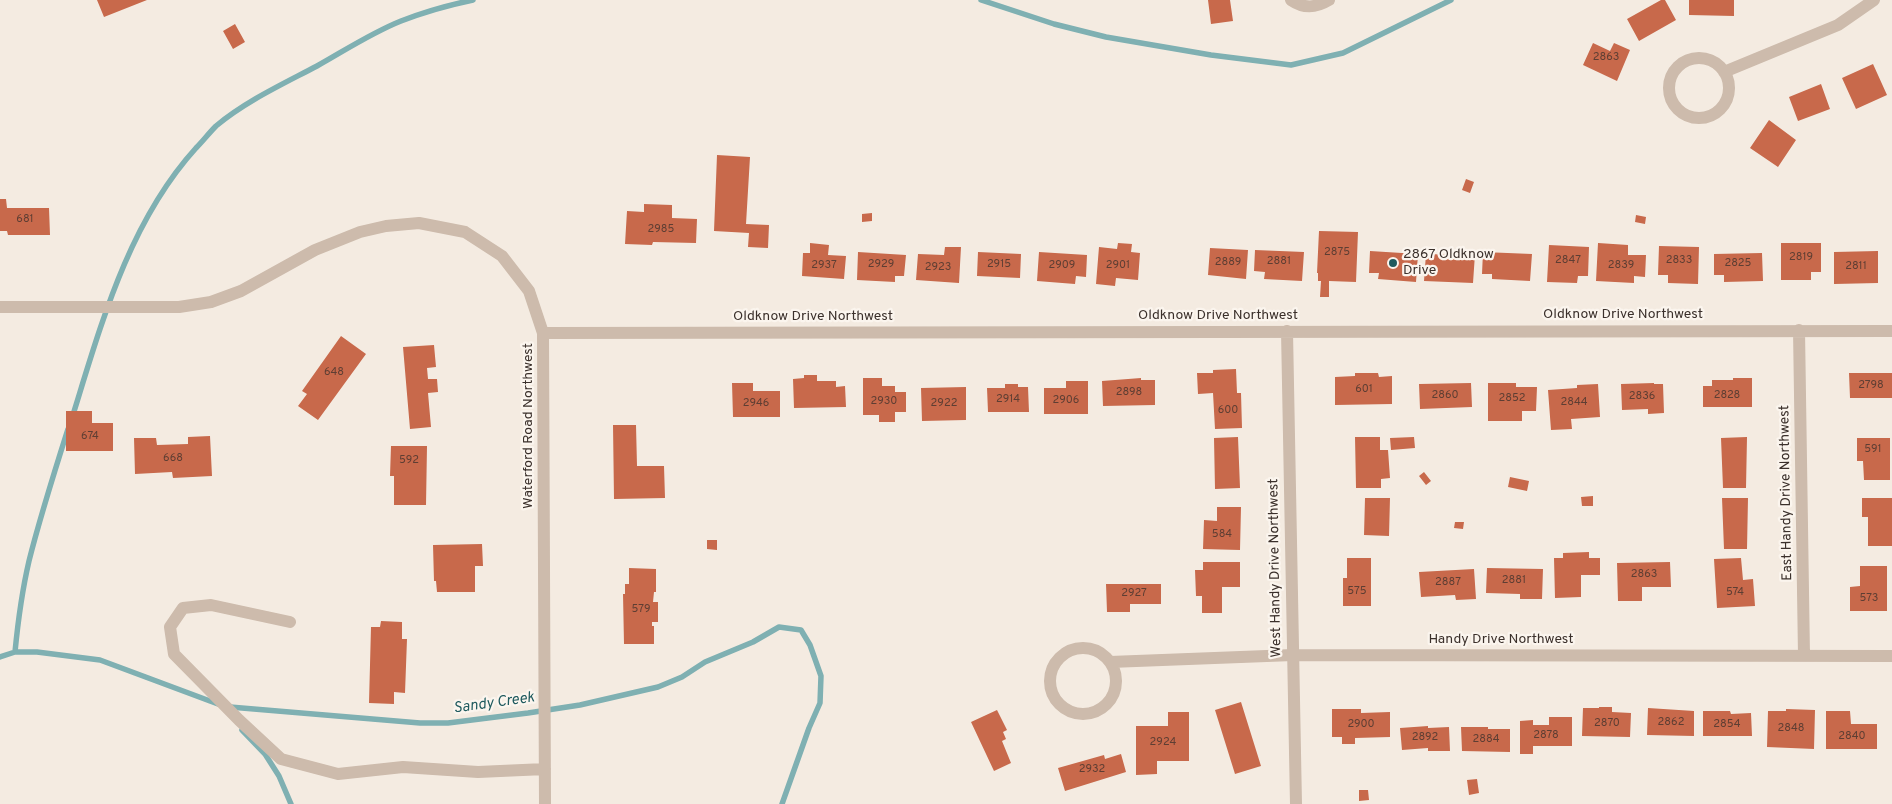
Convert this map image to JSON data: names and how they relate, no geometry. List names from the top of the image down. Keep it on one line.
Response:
{"streets":{"street":["Oldknow Drive Northwest","Waterford Road Northwest","East Handy Drive Northwest","West Handy Drive Northwest","Handy Drive Northwest"]},"crossings":[["Oldknow Drive Northwest","Waterford Road Northwest"],["Oldknow Drive Northwest","East Handy Drive Northwest"],["Oldknow Drive Northwest","West Handy Drive Northwest"],["East Handy Drive Northwest","Handy Drive Northwest"],["West Handy Drive Northwest","Handy Drive Northwest"]],"water":["Sandy Creek"],"places":["2867 Oldknow Drive"],"house_numbers":["2863","681","2985","2875","2819","2847","2833","2881","2889","2825","2929","2915","2937","2909","2901","2839","2811","2923","648","2798","601","2898","2860","2828","2836","2852","2914","2906","2930","2844","2946","2922","600","674","591","668","592","584","2863","2881","2887","575","574","2927","573","579","2862","2870","2900","2854","2848","2878","2840","2892","2884","2924","2932"]}
